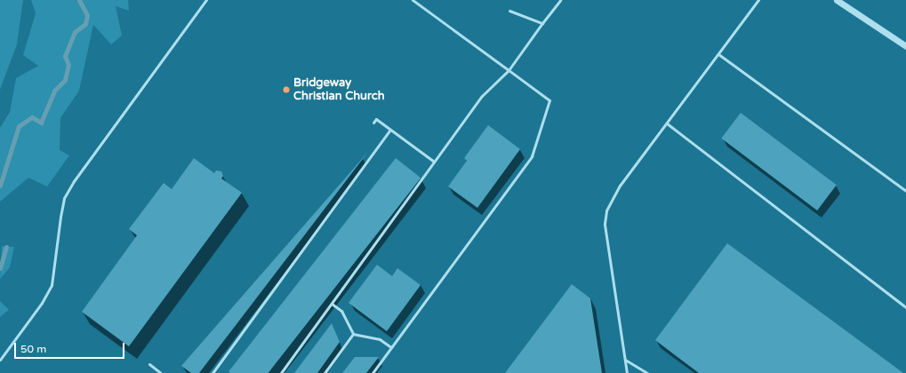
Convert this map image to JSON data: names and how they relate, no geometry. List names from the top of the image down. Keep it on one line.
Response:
{"places":["Bridgeway Christian Church"],"scale_bar":"50 m"}
